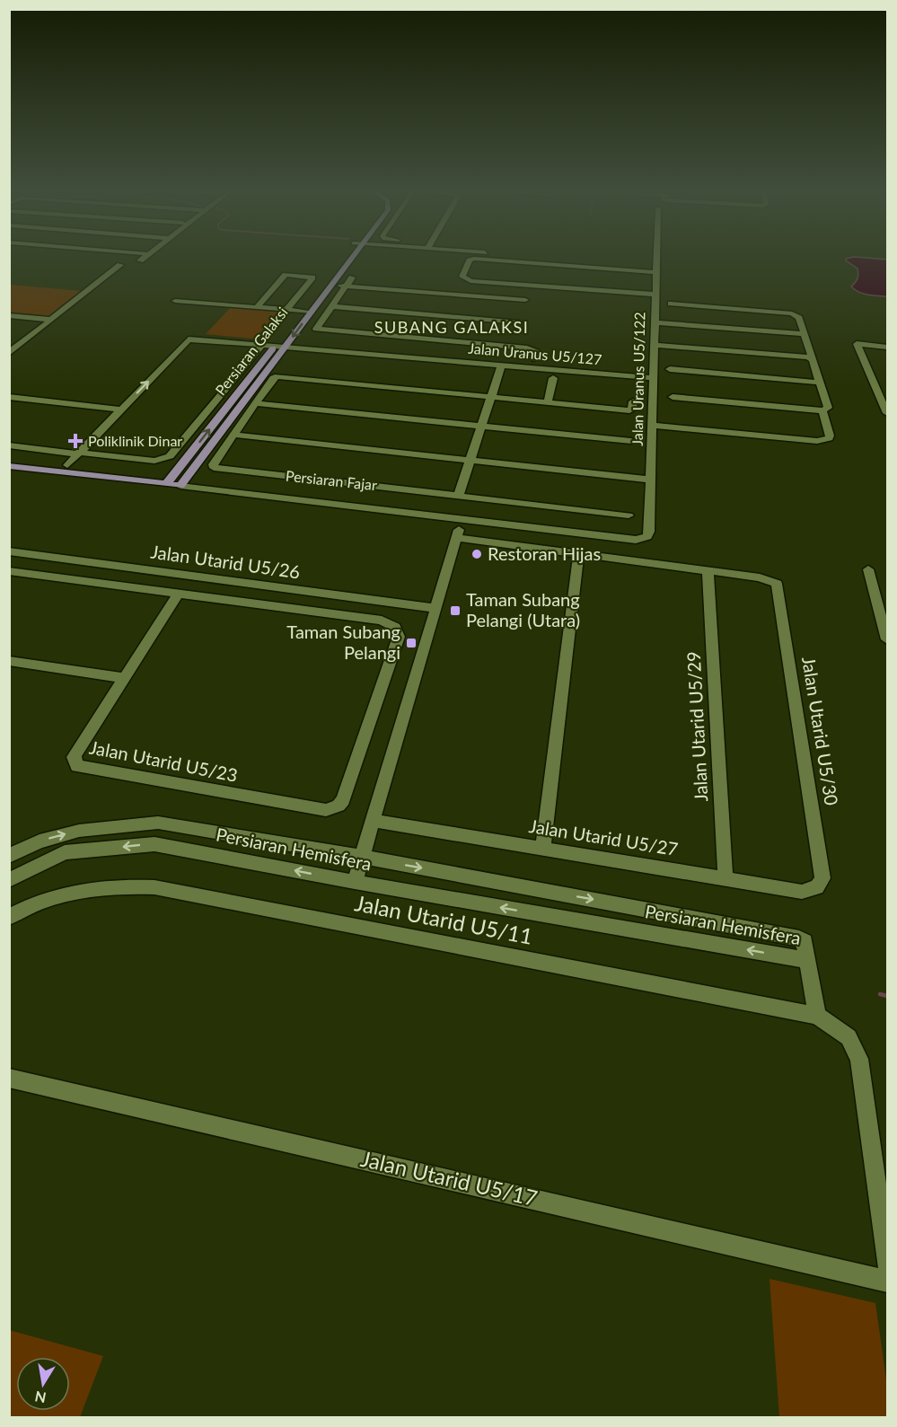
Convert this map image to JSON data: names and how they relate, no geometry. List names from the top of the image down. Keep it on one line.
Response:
{"streets":{"main road":["Persiaran Galaksi","Persiaran Fajar"],"street":["Jalan Uranus U5/127","Jalan Uranus U5/122","Jalan Utarid U5/26","Jalan Utarid U5/29","Jalan Utarid U5/30","Jalan Utarid U5/23","Jalan Utarid U5/27","Persiaran Hemisfera","Jalan Utarid U5/11","Jalan Utarid U5/17"]},"crossings":[["Persiaran Galaksi","Jalan Uranus U5/127"],["Persiaran Galaksi","Persiaran Fajar"],["Jalan Uranus U5/127","Jalan Uranus U5/122"],["Jalan Uranus U5/122","Persiaran Fajar"],["Jalan Utarid U5/29","Jalan Utarid U5/30"],["Jalan Utarid U5/29","Jalan Utarid U5/27"],["Jalan Utarid U5/30","Jalan Utarid U5/27"]],"districts":["SUBANG GALAKSI"],"places":{"health":["Poliklinik Dinar"],"other":["Restoran Hijas"],"transit":["Taman Subang Pelangi (Utara)","Taman Subang Pelangi"]},"north":"bottom"}
